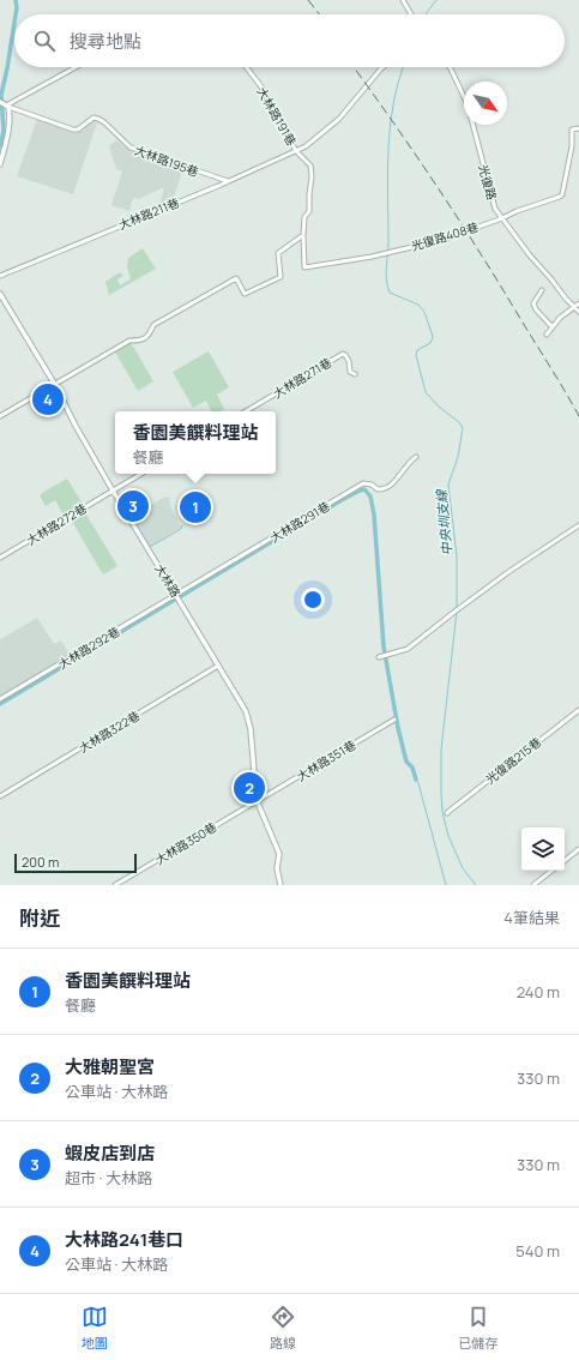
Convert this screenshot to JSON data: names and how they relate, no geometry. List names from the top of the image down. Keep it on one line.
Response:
{"streets":{"street":["大林路191巷","大林路195巷","光復路","大林路211巷","光復路408巷","大林路271巷","大林路291巷","大林路272巷","大林路","大林路292巷","大林路322巷","大林路351巷","光復路215巷","大林路350巷"]},"crossings":[["大林路191巷","大林路211巷"],["大林路191巷","光復路408巷"],["大林路195巷","大林路211巷"],["光復路","光復路408巷"],["大林路291巷","大林路"],["大林路291巷","大林路292巷"],["大林路272巷","大林路"],["大林路","大林路292巷"],["大林路","大林路322巷"],["大林路","大林路351巷"],["大林路","大林路350巷"],["大林路351巷","大林路350巷"]],"water":["中央圳支線"],"scale_bar":"200 m","north":"bottom right","page":{"search":"搜尋地點","pins":["4","3","1","2"],"popup":["香園美饌料理站","餐廳"],"scale":"200 m","heading":["附近","4筆結果"],"list":[{"mark":"1","name":"香園美饌料理站","note":"餐廳","value":"240 m"},{"mark":"2","name":"大雅朝聖宮","note":"公車站 · 大林路","value":"330 m"},{"mark":"3","name":"蝦皮店到店","note":"超市 · 大林路","value":"330 m"},{"mark":"4","name":"大林路241巷口","note":"公車站 · 大林路","value":"540 m"}],"nav":["地圖","路線","已儲存"]}}
